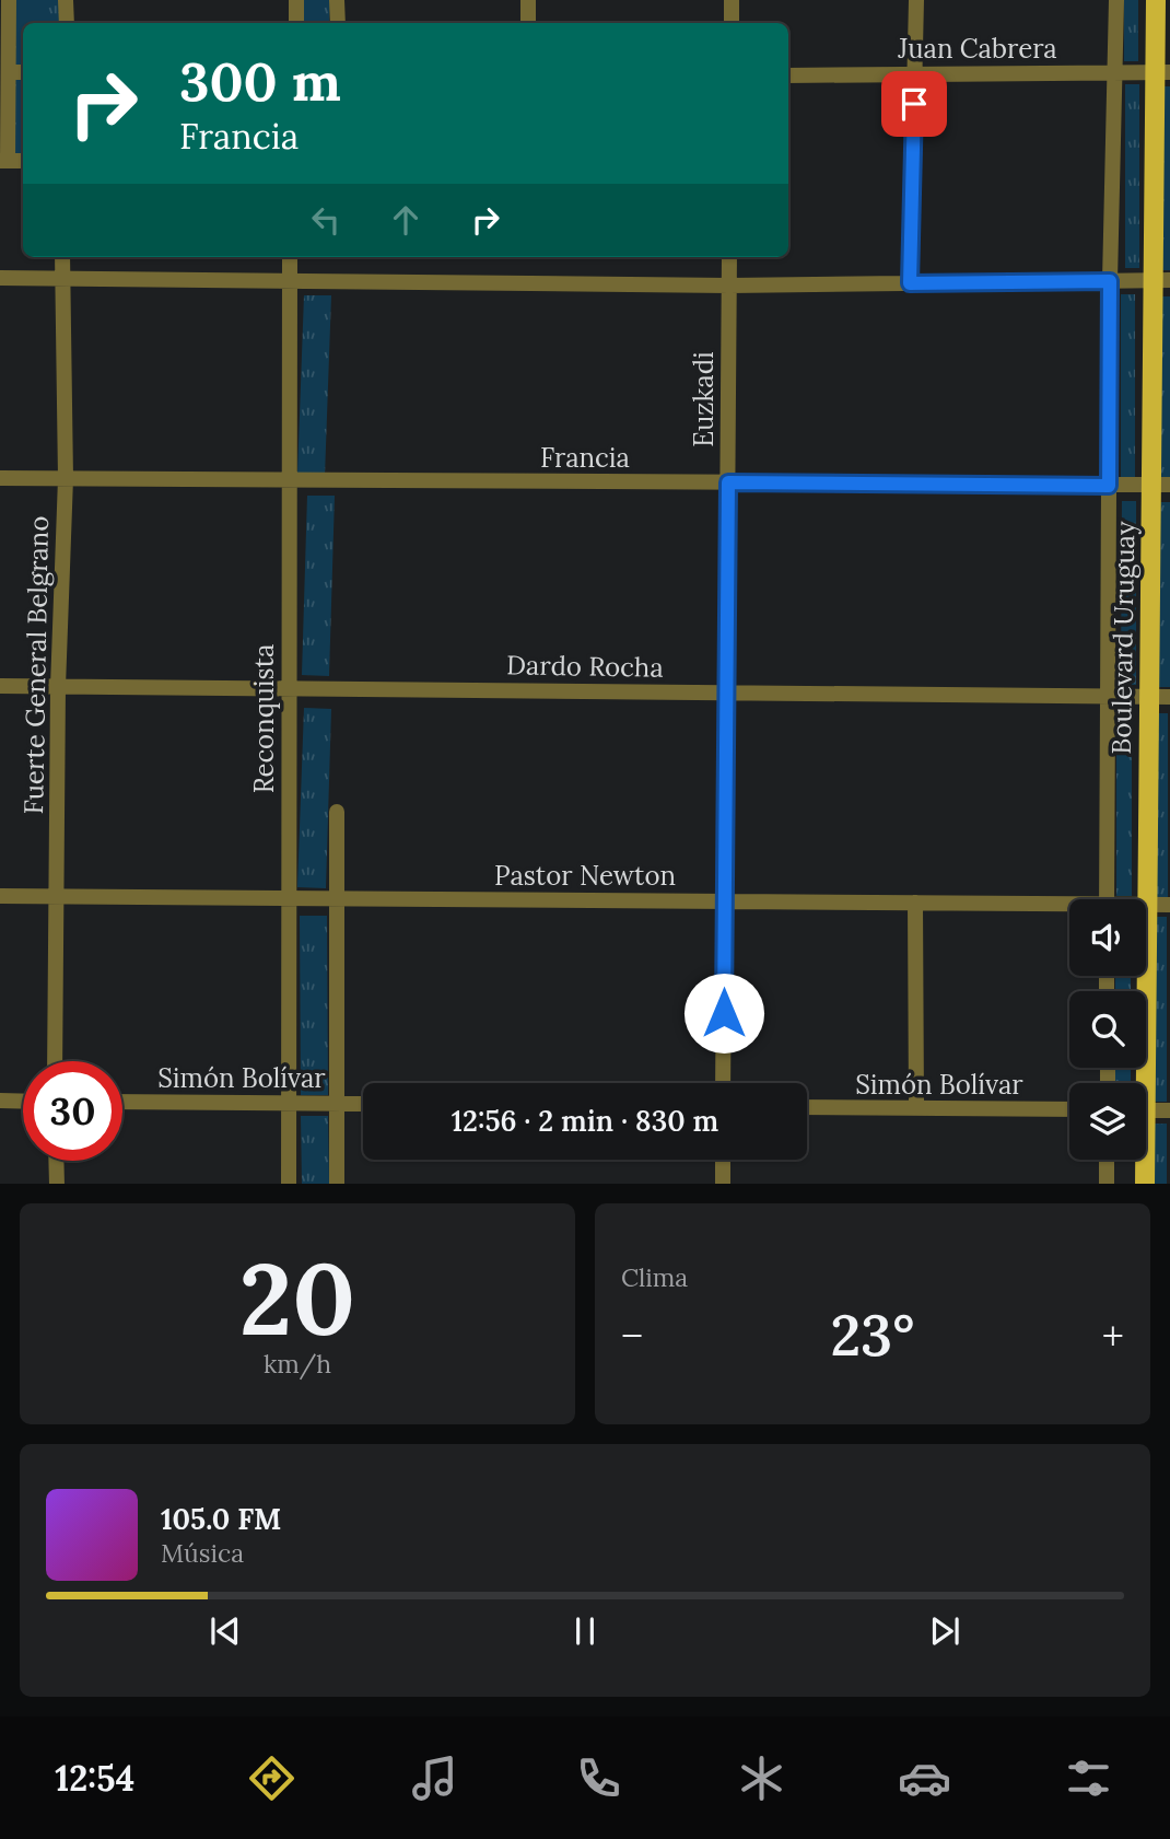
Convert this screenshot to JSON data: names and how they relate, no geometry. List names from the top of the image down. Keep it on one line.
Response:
{"streets":{"main road":["Boulevard Uruguay"],"street":["Juan Cabrera","Euzkadi","Francia","Fuerte General Belgrano","Dardo Rocha","Reconquista","Pastor Newton","Simón Bolívar"]},"crossings":[["Juan Cabrera","Boulevard Uruguay"],["Euzkadi","Francia"],["Euzkadi","Dardo Rocha"],["Euzkadi","Pastor Newton"],["Francia","Boulevard Uruguay"],["Francia","Fuerte General Belgrano"],["Francia","Reconquista"],["Boulevard Uruguay","Dardo Rocha"],["Boulevard Uruguay","Pastor Newton"],["Fuerte General Belgrano","Dardo Rocha"],["Fuerte General Belgrano","Pastor Newton"],["Dardo Rocha","Reconquista"],["Reconquista","Pastor Newton"],["Reconquista","Simón Bolívar"]],"page":{"turn":["300 m","Francia"],"limit":"30","trip":"12:56 · 2 min · 830 m","tile":[["20","km/h"],"Clima"],"heat":["−","23°","+"],"song":["105.0 FM","Música"],"tabs":"12:54"}}
